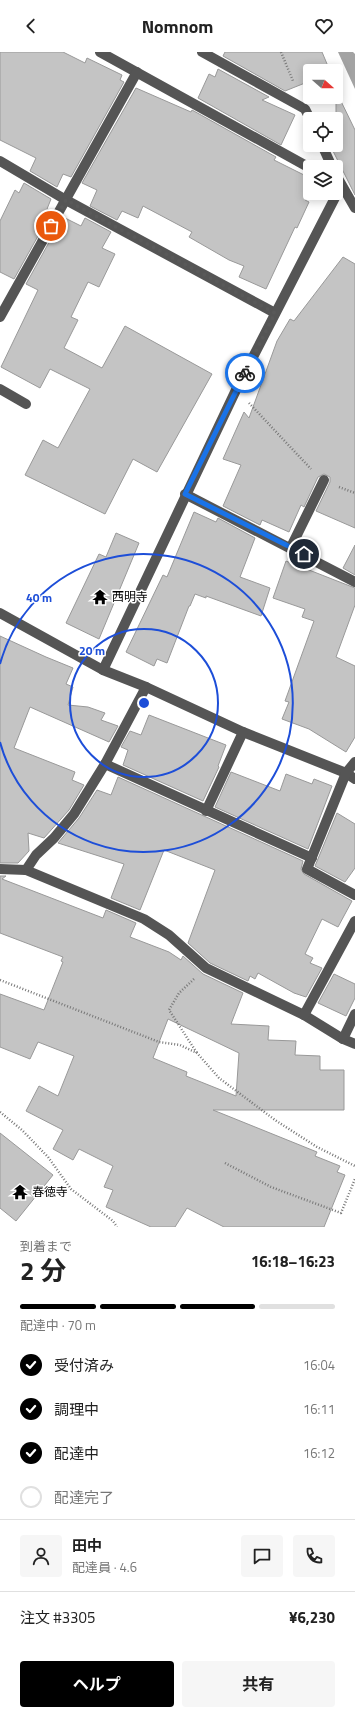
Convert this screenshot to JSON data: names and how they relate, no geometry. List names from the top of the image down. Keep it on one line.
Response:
{"places":{"temple":["西明寺","春徳寺"]},"north":"right","page":{"header":"Nomnom","heading":["2 分","到着まで","16:18–16:23"],"panel":["田中","配達員 · 4.6","注文 #3305","¥6,230"],"bar":"配達中 · 70 m","list":[["受付済み","16:04"],["調理中","16:11"],["配達中","16:12"],"配達完了"],"buttons":["ヘルプ","共有"]},"rings":["40 m","20 m"]}
